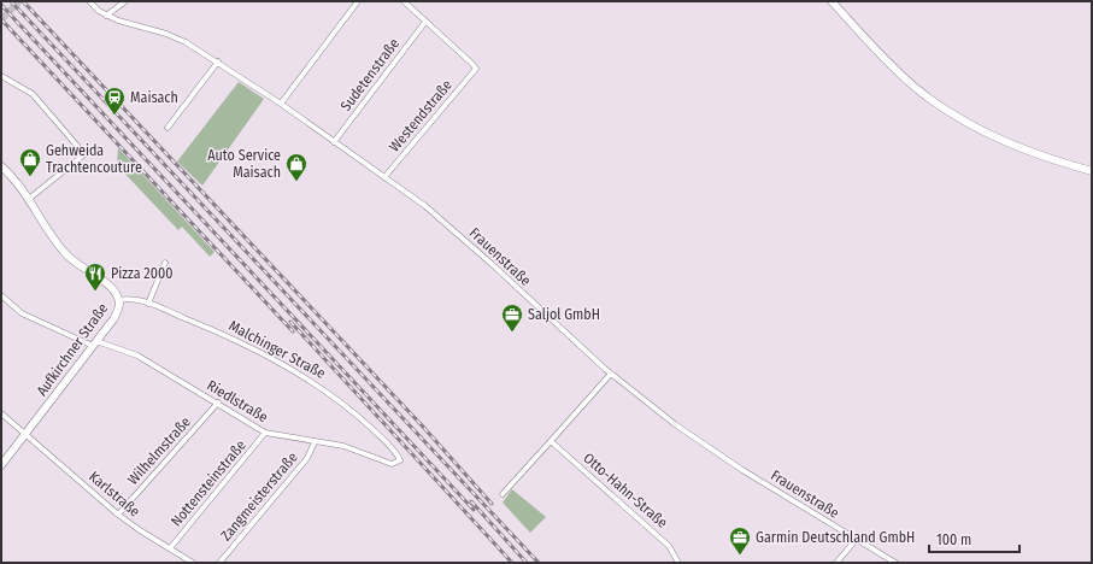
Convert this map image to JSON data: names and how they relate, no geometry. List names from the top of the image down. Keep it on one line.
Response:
{"streets":{"street":["Sudetenstraße","Westendstraße","Frauenstraße","Aufkirchner Straße","Malchinger Straße","Riedlstraße","Wilhelmstraße","Nottensteinstraße","Otto-Hahn-Straße","Karlstraße","Zangmeisterstraße"]},"crossings":[["Sudetenstraße","Westendstraße"],["Sudetenstraße","Frauenstraße"],["Westendstraße","Frauenstraße"],["Aufkirchner Straße","Malchinger Straße"],["Aufkirchner Straße","Riedlstraße"],["Aufkirchner Straße","Karlstraße"],["Malchinger Straße","Riedlstraße"],["Riedlstraße","Wilhelmstraße"],["Riedlstraße","Nottensteinstraße"],["Riedlstraße","Zangmeisterstraße"],["Wilhelmstraße","Karlstraße"],["Nottensteinstraße","Karlstraße"]],"places":{"station":["Maisach"],"shop":["Gehweida Trachtencouture","Auto Service Maisach"],"restaurant":["Pizza 2000"],"office":["Saljol GmbH","Garmin Deutschland GmbH"]},"scale_bar":"100 m"}
